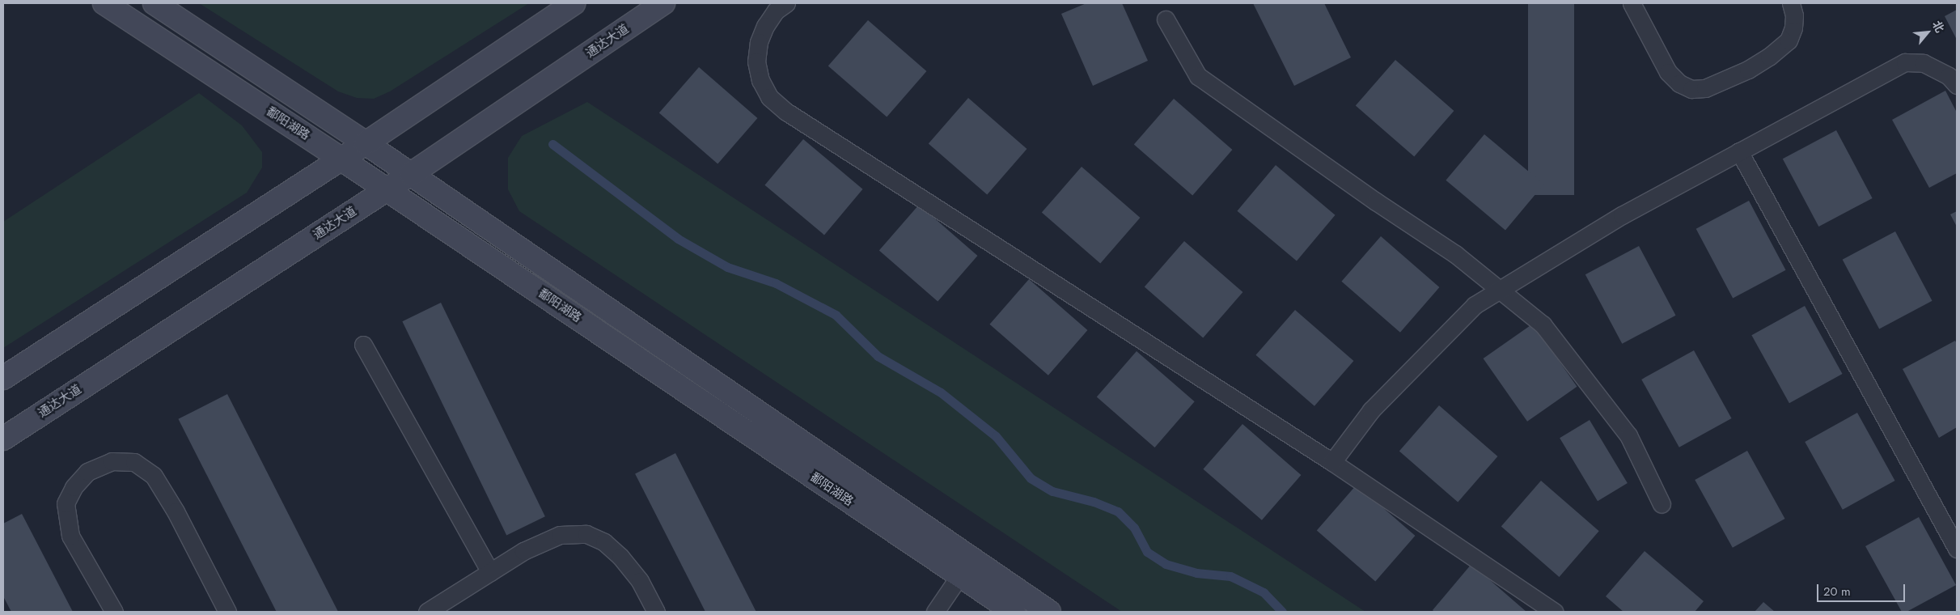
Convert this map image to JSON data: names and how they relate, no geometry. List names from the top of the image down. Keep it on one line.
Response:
{"streets":{"street":["通达大道","鄱阳湖路"]},"crossings":[["通达大道","鄱阳湖路"]],"scale_bar":"20 m","north":"top right"}
